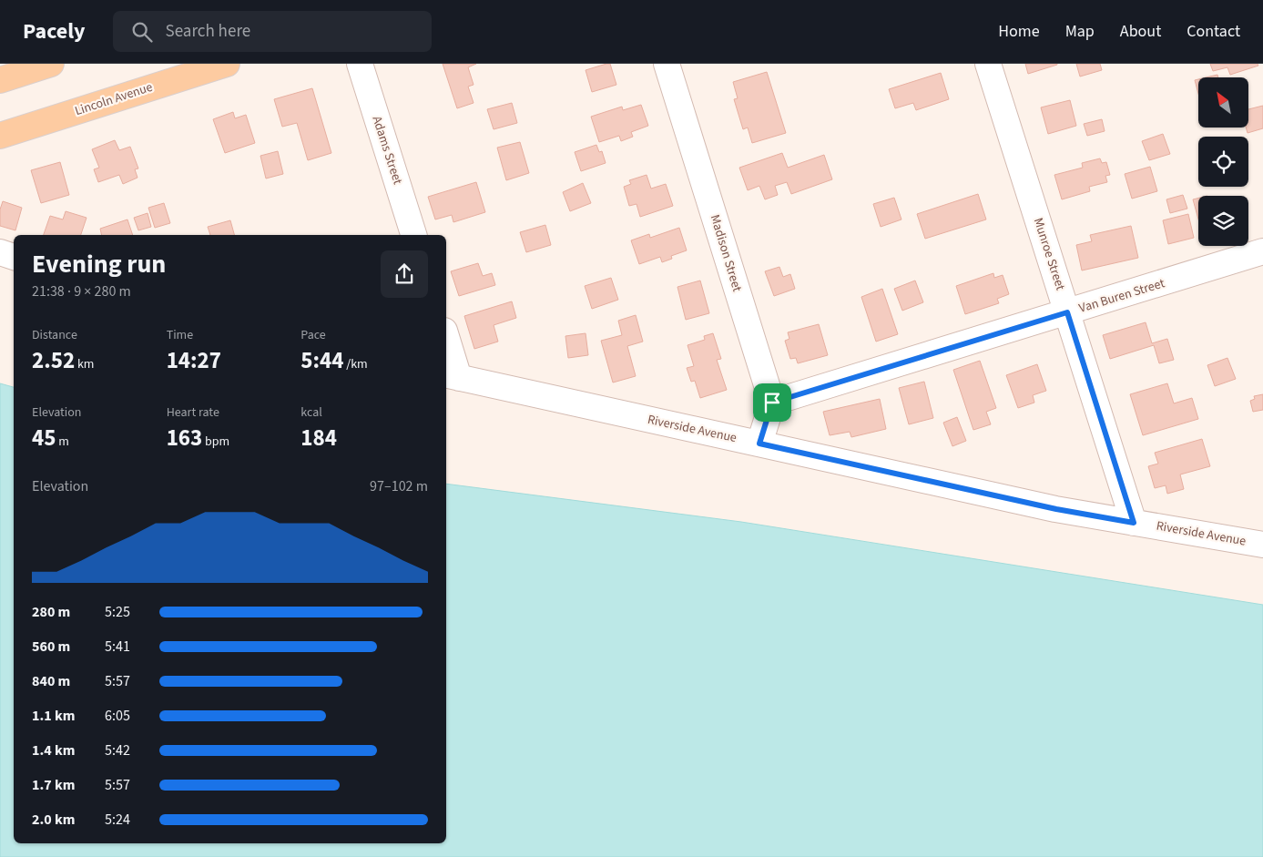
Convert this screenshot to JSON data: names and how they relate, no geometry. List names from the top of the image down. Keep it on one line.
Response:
{"streets":{"main road":["Lincoln Avenue"],"street":["Adams Street","Madison Street","Munroe Street","Van Buren Street","Riverside Avenue"]},"crossings":[["Madison Street","Van Buren Street"],["Munroe Street","Van Buren Street"],["Munroe Street","Riverside Avenue"]],"north":"top left","page":{"header":"Pacely","search":"Search here","nav":["Home","Map","About","Contact"],"heading":["Evening run","21:38 · 9 × 280 m"],"stats":[["Distance","2.52 km"],["Time","14:27"],["Pace","5:44 /km"],["Elevation","45 m"],["Heart rate","163 bpm"],["kcal","184"]],"chart":["Elevation","97–102 m"],"list":[{"name":"280 m","note":"5:25"},{"name":"560 m","note":"5:41"},{"name":"840 m","note":"5:57"},{"name":"1.1 km","note":"6:05"},{"name":"1.4 km","note":"5:42"},{"name":"1.7 km","note":"5:57"},{"name":"2.0 km","note":"5:24"}]}}
